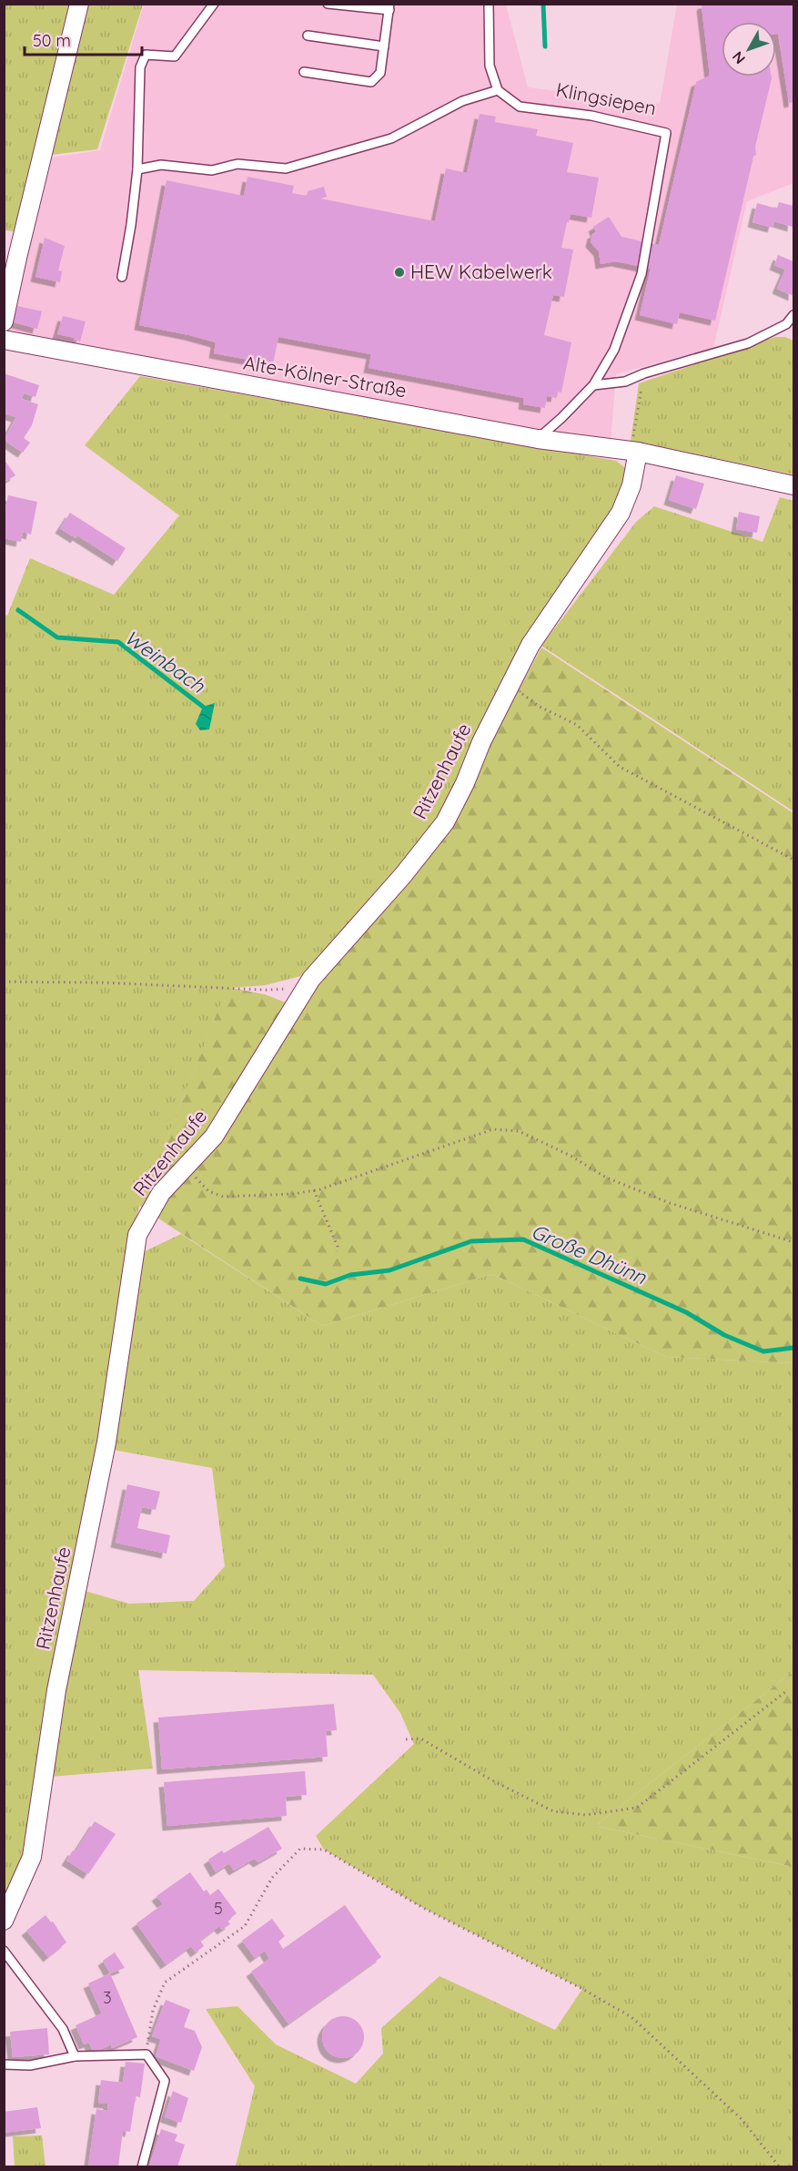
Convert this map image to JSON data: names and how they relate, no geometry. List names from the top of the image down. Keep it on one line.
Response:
{"streets":{"street":["Alte-Kölner-Straße","Ritzenhaufe"],"lane":["Klingsiepen"]},"crossings":[["Klingsiepen","Alte-Kölner-Straße"],["Alte-Kölner-Straße","Ritzenhaufe"]],"water":["Weinbach","Große Dhünn"],"places":["HEW Kabelwerk"],"house_numbers":["5","3"],"scale_bar":"50 m","north":"bottom left"}
